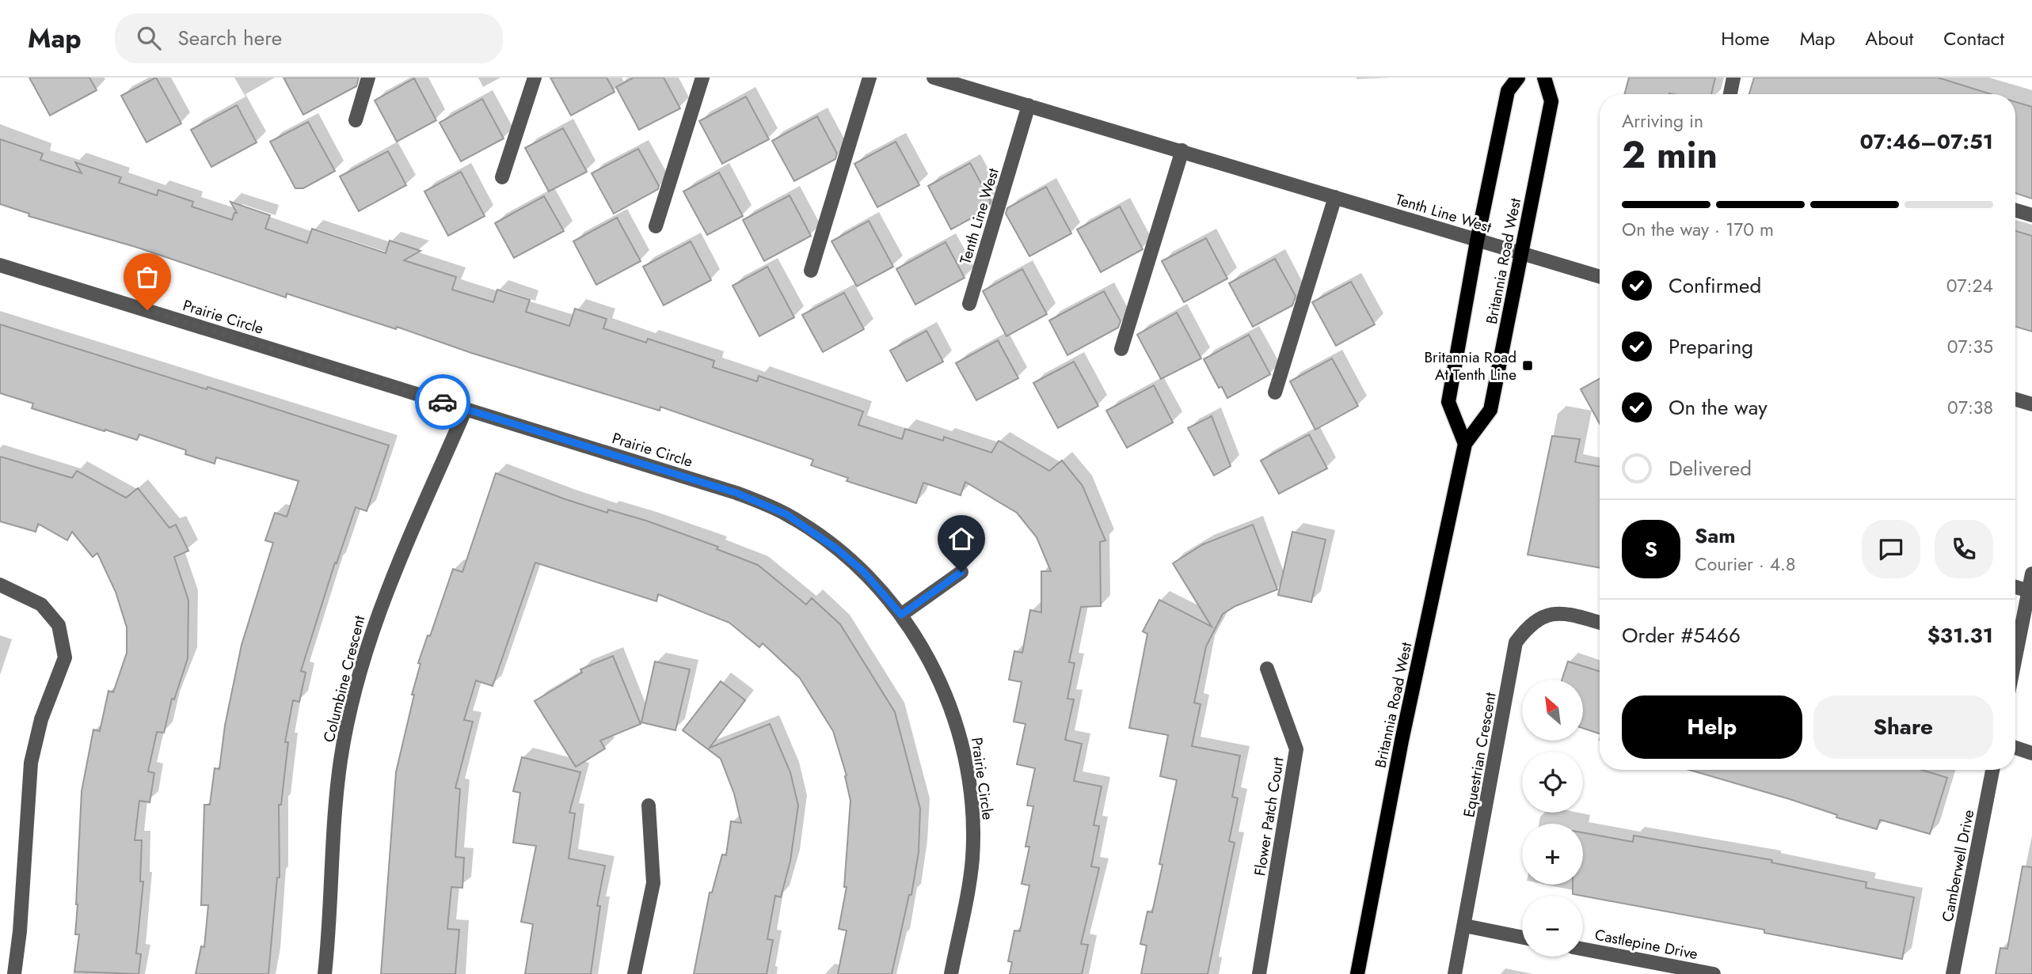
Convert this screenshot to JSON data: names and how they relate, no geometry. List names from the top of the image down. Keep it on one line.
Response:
{"streets":{"main road":["Britannia Road West"],"street":["Tenth Line West","Prairie Circle","Columbine Crescent","Equestrian Crescent","Flower Patch Court","Camberwell Drive","Castlepine Drive"]},"crossings":[["Tenth Line West","Britannia Road West"],["Prairie Circle","Columbine Crescent"]],"places":{"transit":["Britannia Road At Tenth Line"]},"north":"top left","page":{"header":"Map","search":"Search here","nav":["Home","Map","About","Contact"],"heading":["2 min","Arriving in","07:46–07:51"],"panel":["Sam","Courier · 4.8","Order #5466","$31.31"],"bar":"On the way · 170 m","list":[["Confirmed","07:24"],["Preparing","07:35"],["On the way","07:38"],"Delivered"],"round":"S","map_buttons":["+","−"],"buttons":["Help","Share"]}}
